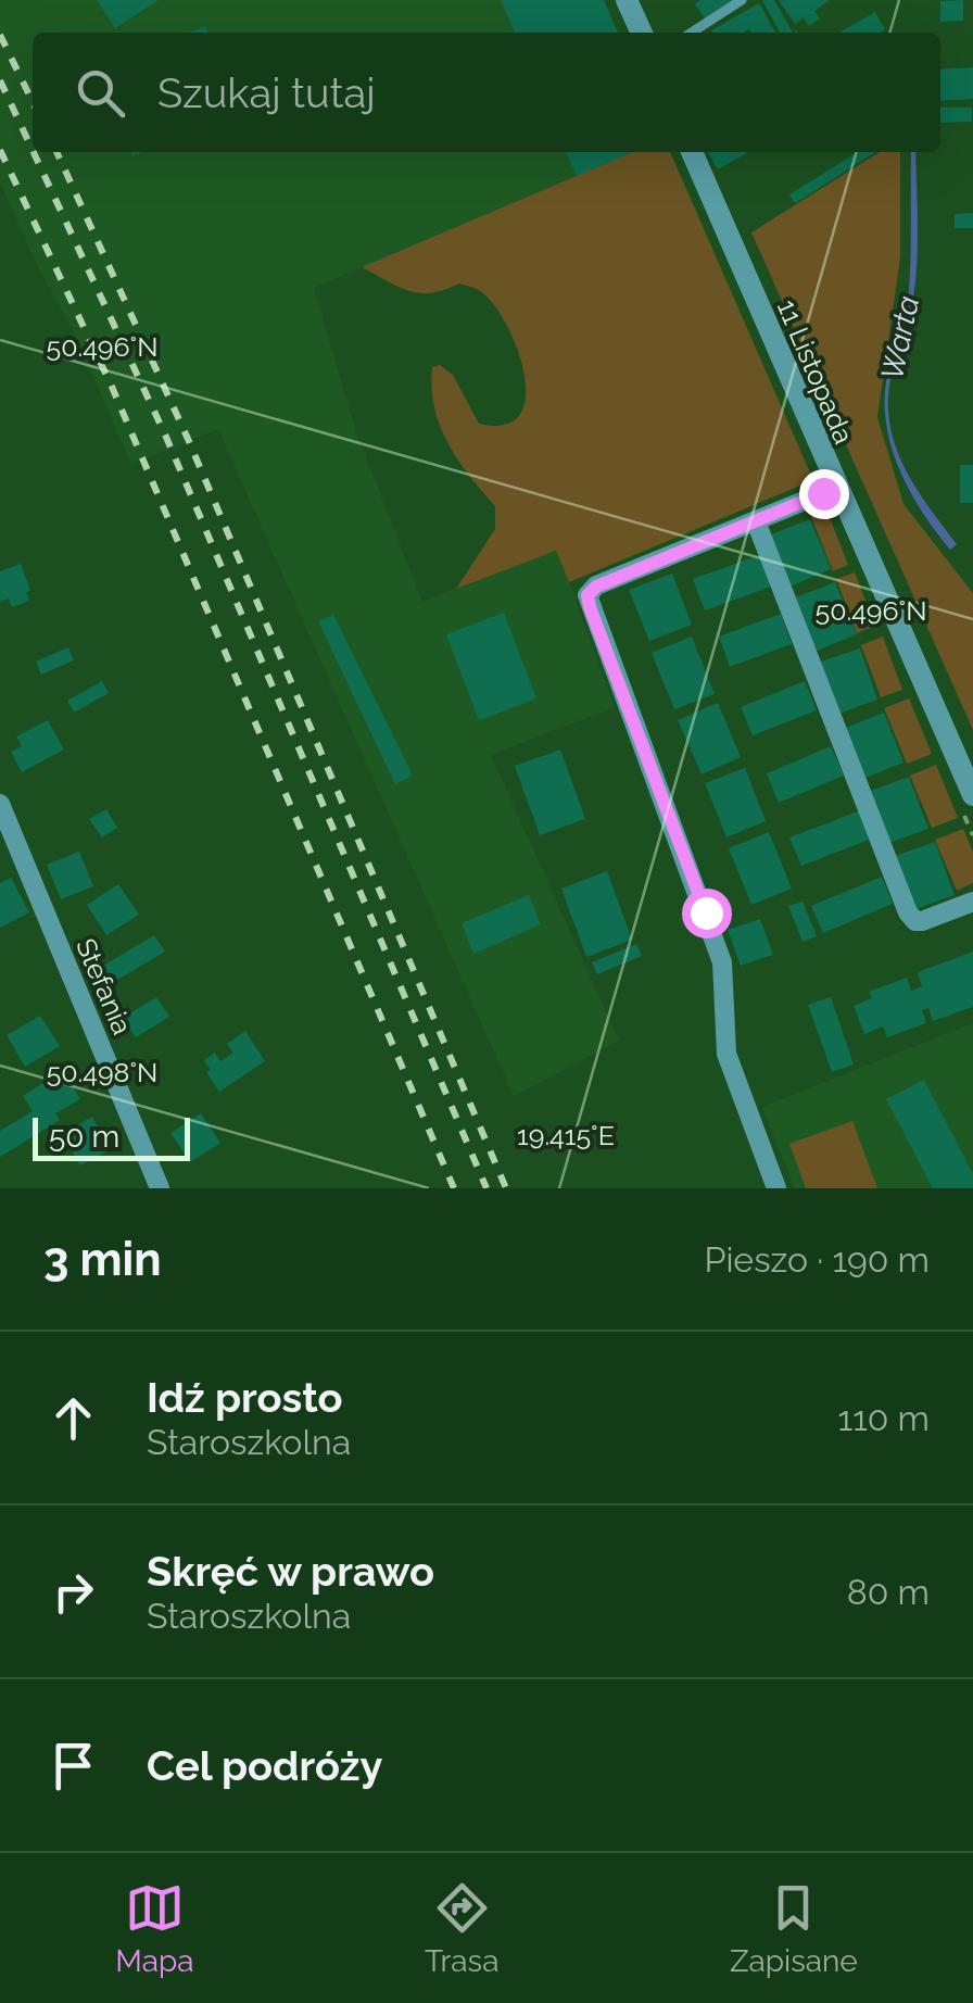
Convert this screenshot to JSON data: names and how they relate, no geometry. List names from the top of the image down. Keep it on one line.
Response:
{"streets":{"street":["11 Listopada","Stefania"]},"water":["Warta"],"scale_bar":"50 m","page":{"search":"Szukaj tutaj","scale":"50 m","heading":["3 min","Pieszo · 190 m"],"list":[["Idź prosto","Staroszkolna","110 m"],["Skręć w prawo","Staroszkolna","80 m"],"Cel podróży"],"nav":["Mapa","Trasa","Zapisane"]},"coordinates":["50.496°N","50.498°N","19.415°E"]}
